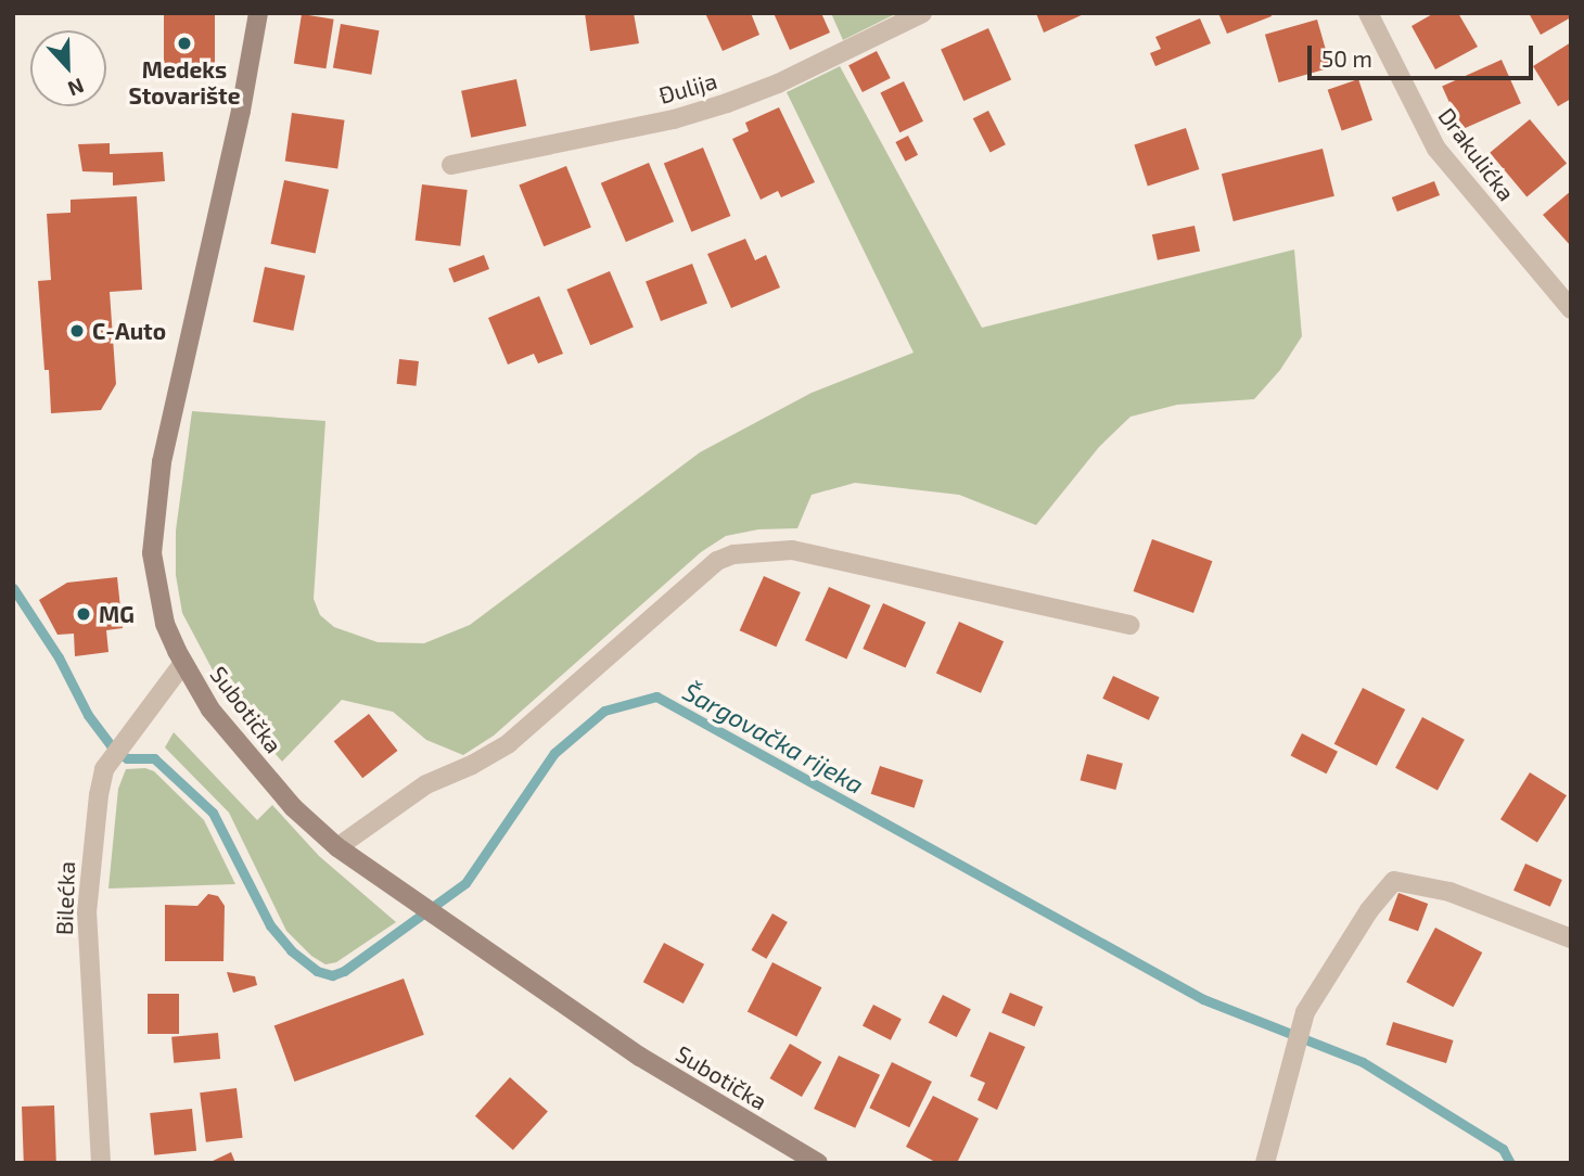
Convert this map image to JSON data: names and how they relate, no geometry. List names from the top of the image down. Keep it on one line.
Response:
{"streets":{"street":["Đulija","Drakulićka","Subotička","Bilećka"]},"crossings":[["Subotička","Bilećka"]],"water":["Šargovačka rijeka"],"places":["Medeks Stovarište","C-Auto","MG"],"scale_bar":"50 m","north":"bottom"}
